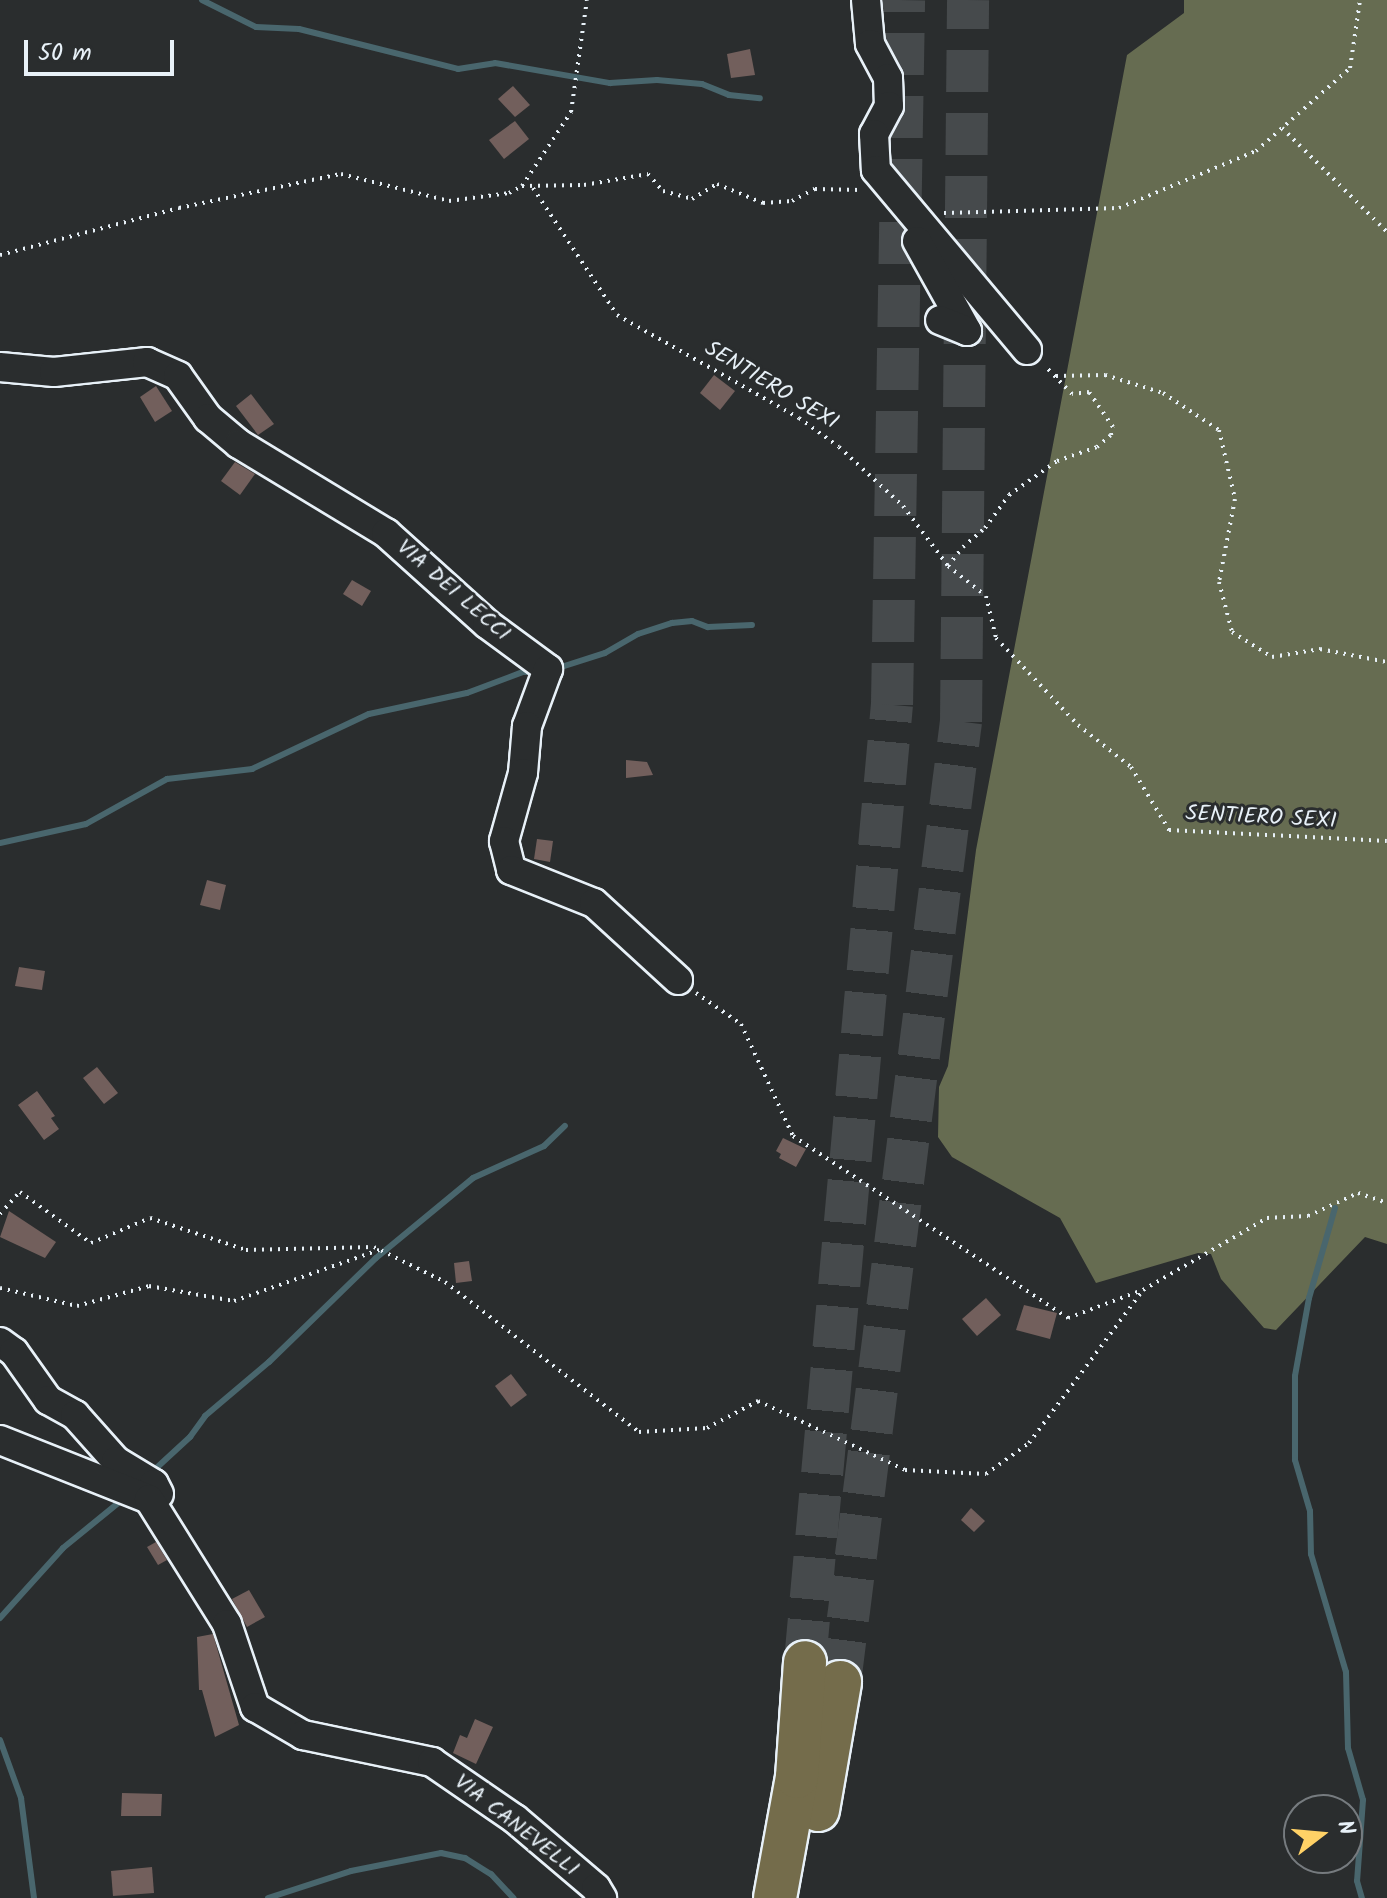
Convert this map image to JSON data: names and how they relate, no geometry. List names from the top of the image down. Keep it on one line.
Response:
{"streets":{"street":["VIA DEI LECCI","VIA CANEVELLI"],"path":["SENTIERO SEXI"]},"scale_bar":"50 m","north":"right"}
